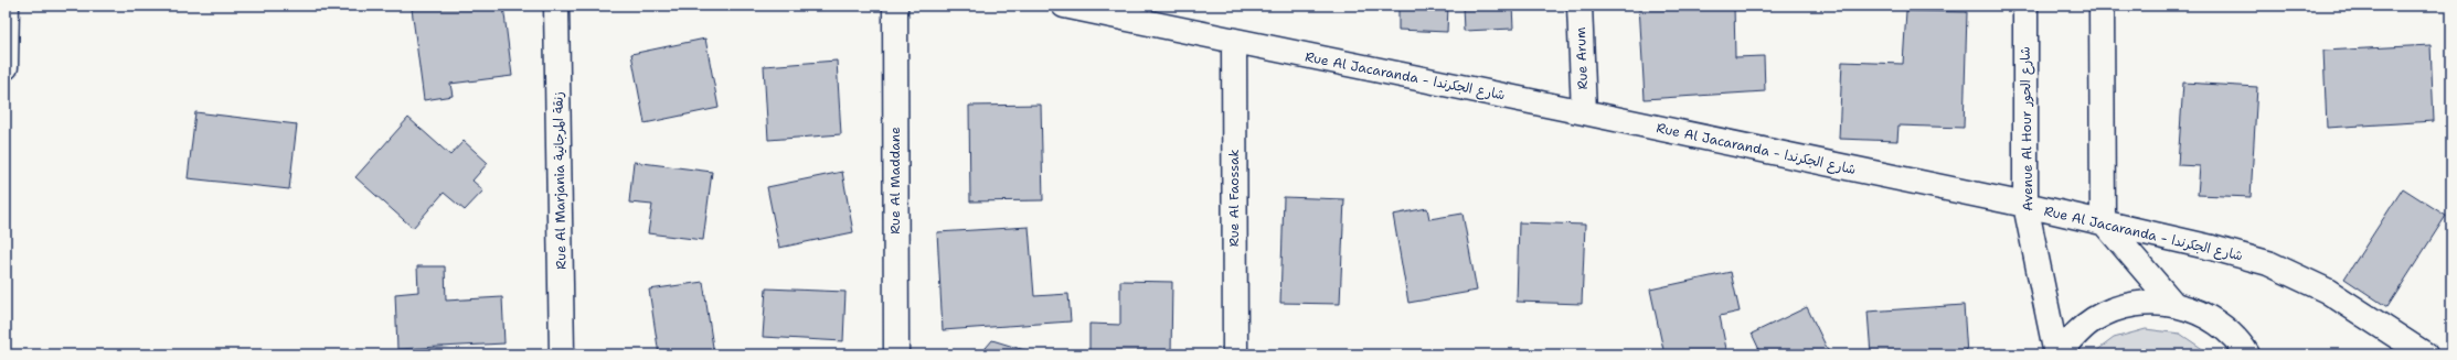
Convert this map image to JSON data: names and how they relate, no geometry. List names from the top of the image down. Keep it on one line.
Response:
{"streets":{"street":["Rue Arum","Rue Al Jacaranda - شارع الجكرندا","Avenue Al Hour شارع الحور","Rue Al Marjania زنقة المرجانية","Rue Al Maddane","Rue Al Faossak"]},"crossings":[["Rue Arum","Rue Al Jacaranda - شارع الجكرندا"],["Rue Al Jacaranda - شارع الجكرندا","Avenue Al Hour شارع الحور"],["Rue Al Jacaranda - شارع الجكرندا","Rue Al Faossak"]]}
